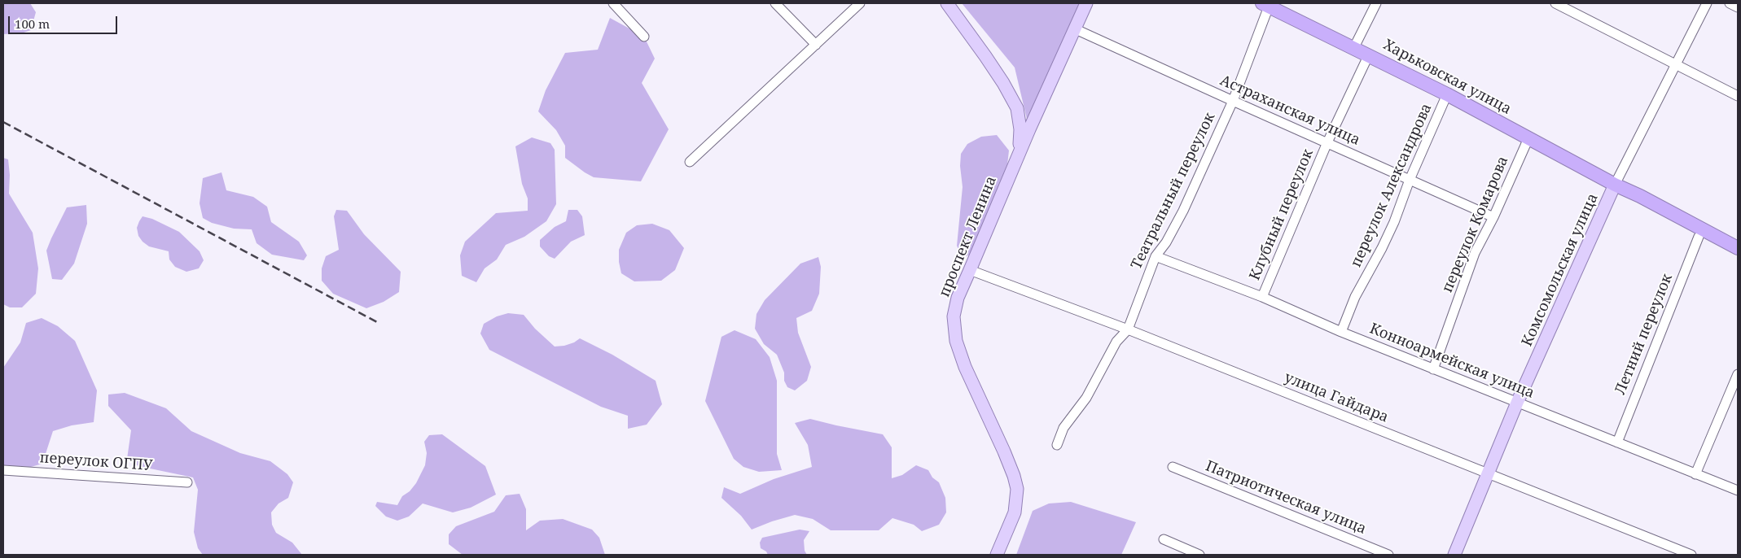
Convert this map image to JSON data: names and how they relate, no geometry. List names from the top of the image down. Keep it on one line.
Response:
{"streets":{"highway":["Харьковская улица"],"main road":["проспект Ленина","Комсомольская улица"],"street":["Астраханская улица","переулок Александрова","Театральный переулок","Клубный переулок","переулок Комарова","Летний переулок","Конноармейская улица","улица Гайдара","переулок ОГПУ","Патриотическая улица"]},"crossings":[["Харьковская улица","переулок Александрова"],["Харьковская улица","Театральный переулок"],["Харьковская улица","Клубный переулок"],["Харьковская улица","переулок Комарова"],["Харьковская улица","Комсомольская улица"],["Харьковская улица","Летний переулок"],["Астраханская улица","переулок Александрова"],["Астраханская улица","Театральный переулок"],["Астраханская улица","Клубный переулок"],["Астраханская улица","переулок Комарова"],["Астраханская улица","проспект Ленина"],["переулок Александрова","Конноармейская улица"],["Театральный переулок","Конноармейская улица"],["Театральный переулок","улица Гайдара"],["Клубный переулок","Конноармейская улица"],["переулок Комарова","Конноармейская улица"],["проспект Ленина","улица Гайдара"],["Комсомольская улица","Конноармейская улица"],["Комсомольская улица","улица Гайдара"],["Летний переулок","Конноармейская улица"]],"scale_bar":"100 m"}
